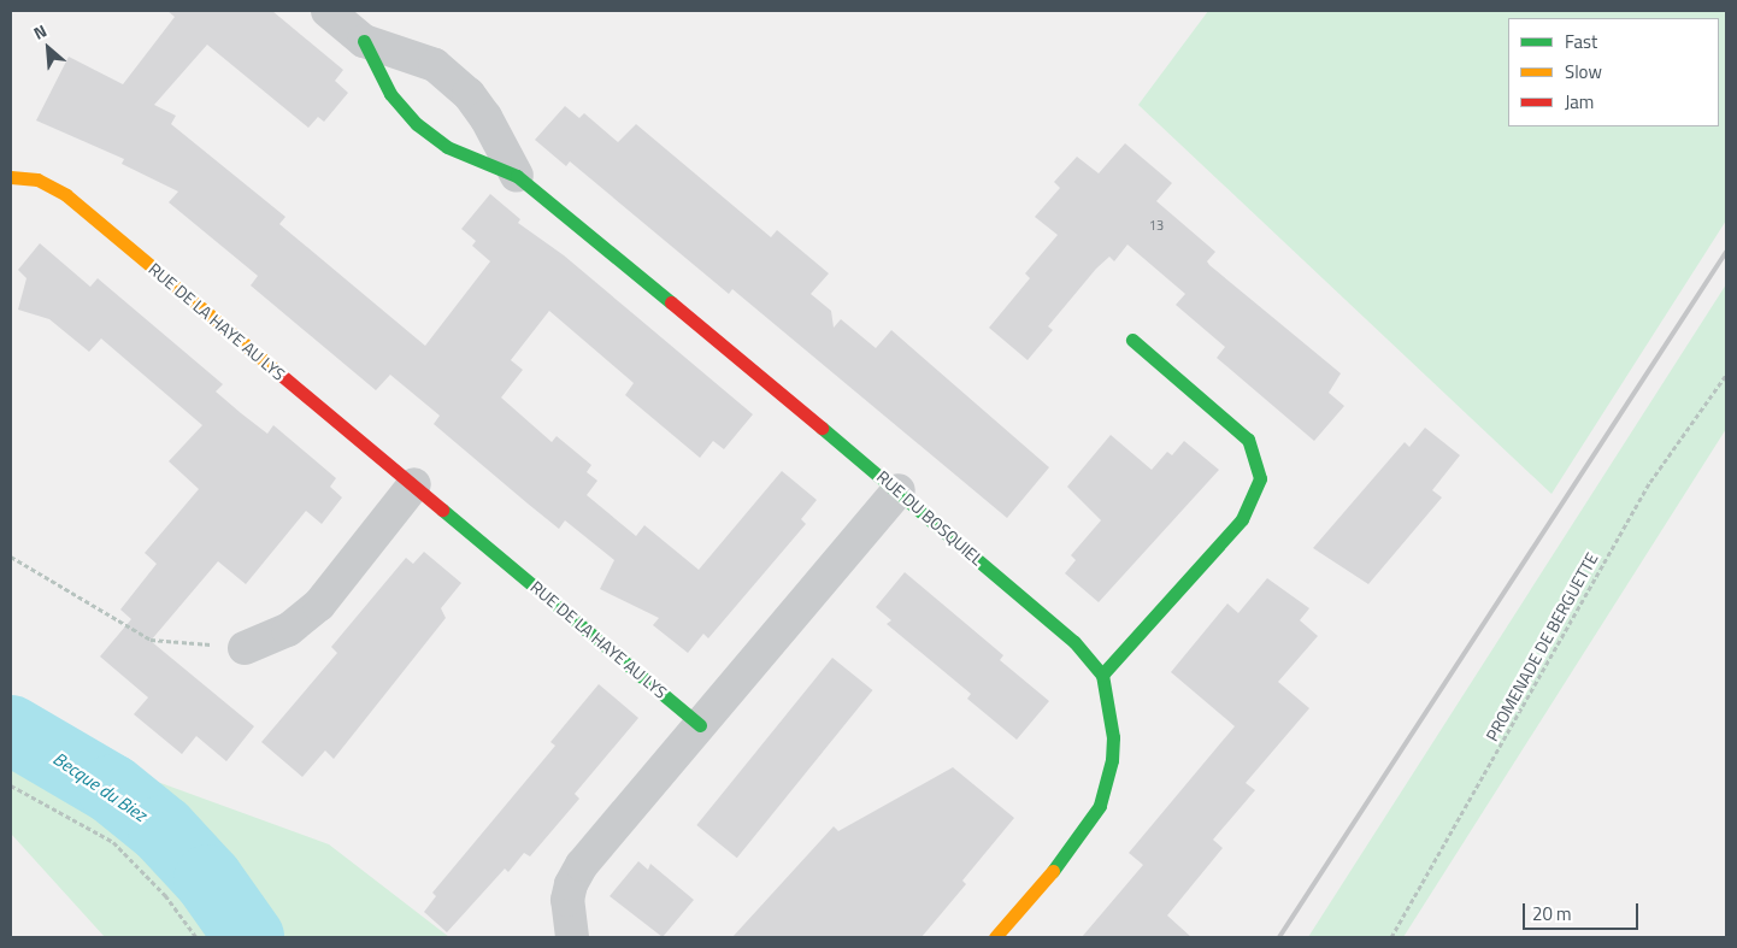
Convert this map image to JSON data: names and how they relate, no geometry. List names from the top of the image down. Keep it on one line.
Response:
{"streets":{"street":["RUE DE LA HAYE AU LYS","RUE DU BOSQUIEL"],"path":["PROMENADE DE BERGUETTE"]},"water":["Becque du Biez"],"house_numbers":["13"],"legend":["Fast","Slow","Jam"],"scale_bar":"20 m","north":"top left"}
